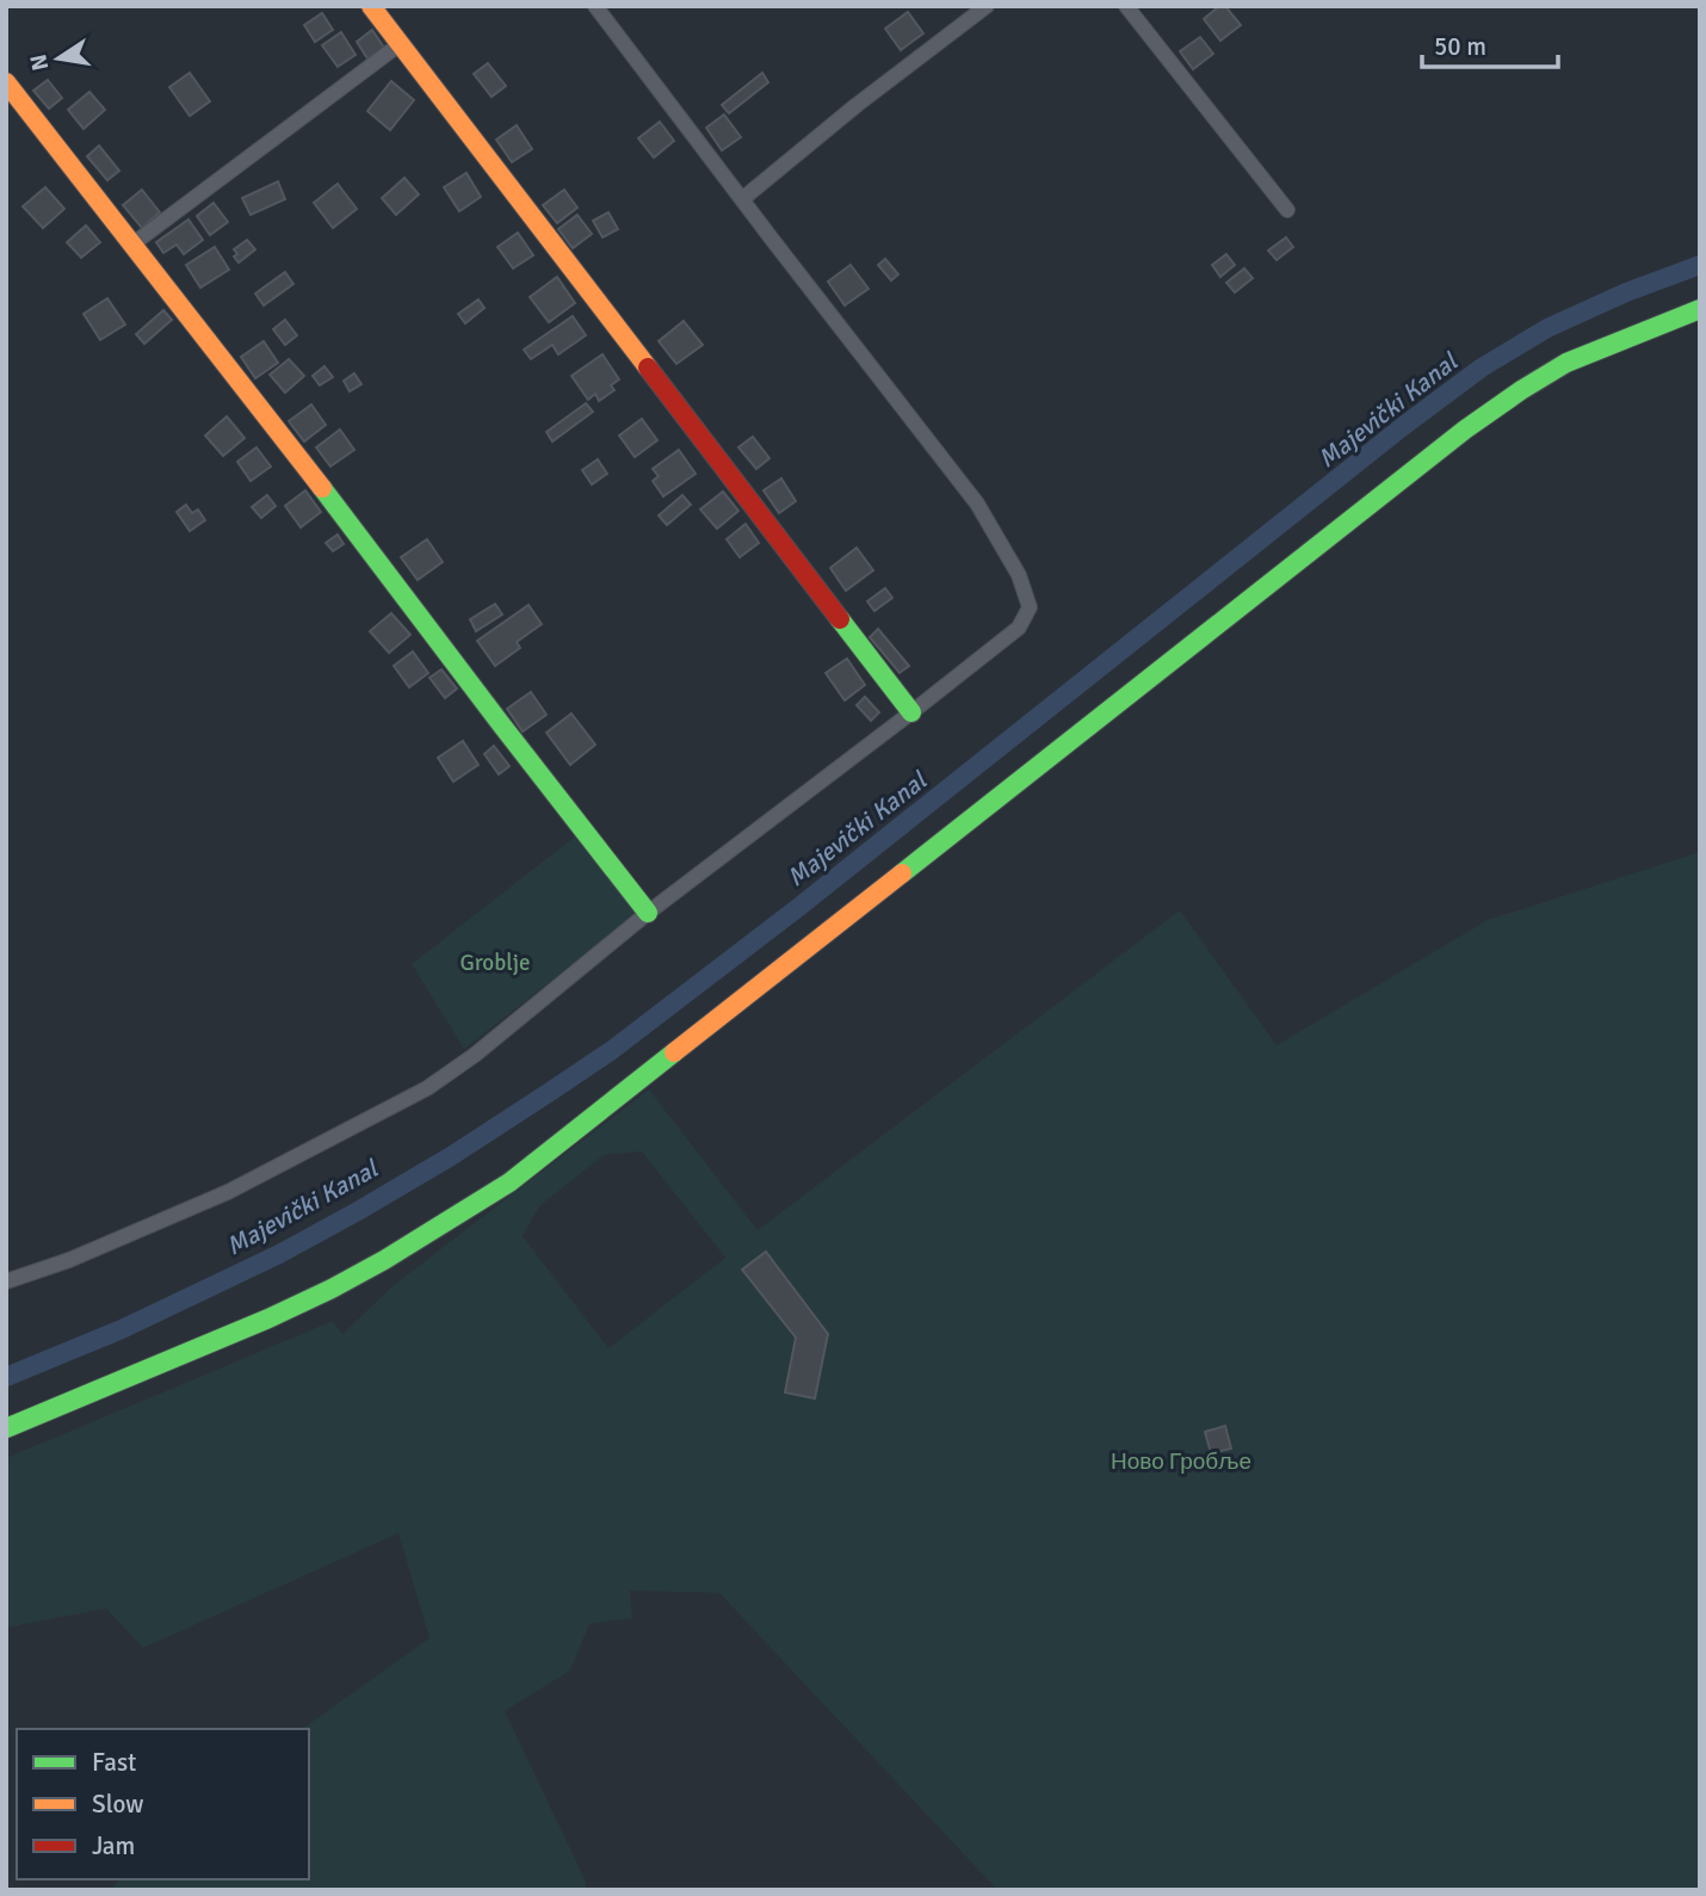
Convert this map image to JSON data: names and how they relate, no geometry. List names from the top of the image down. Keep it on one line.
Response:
{"water":["Majevički Kanal"],"parks":["Groblje","Ново Гробље"],"legend":["Fast","Slow","Jam"],"scale_bar":"50 m","north":"left"}
